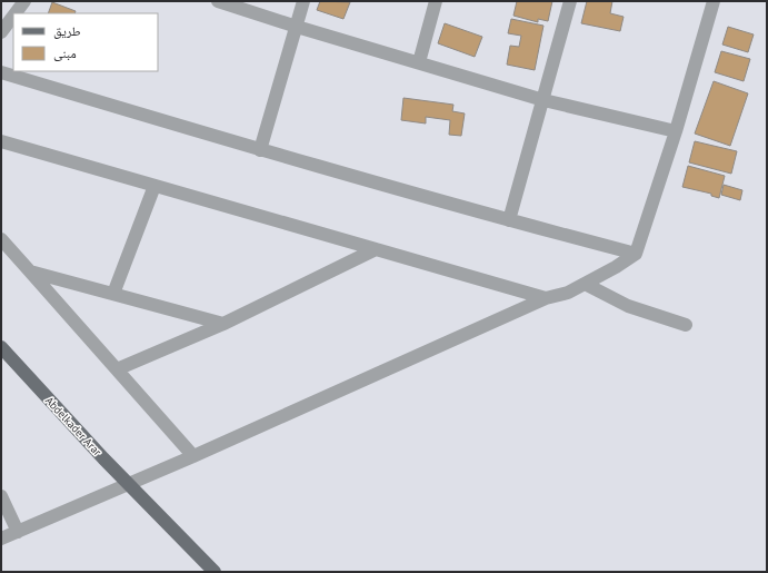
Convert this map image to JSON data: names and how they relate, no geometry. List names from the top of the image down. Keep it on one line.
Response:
{"streets":{"main road":["Abdelkader Arar"]},"legend":["طريق","مبنى"]}
